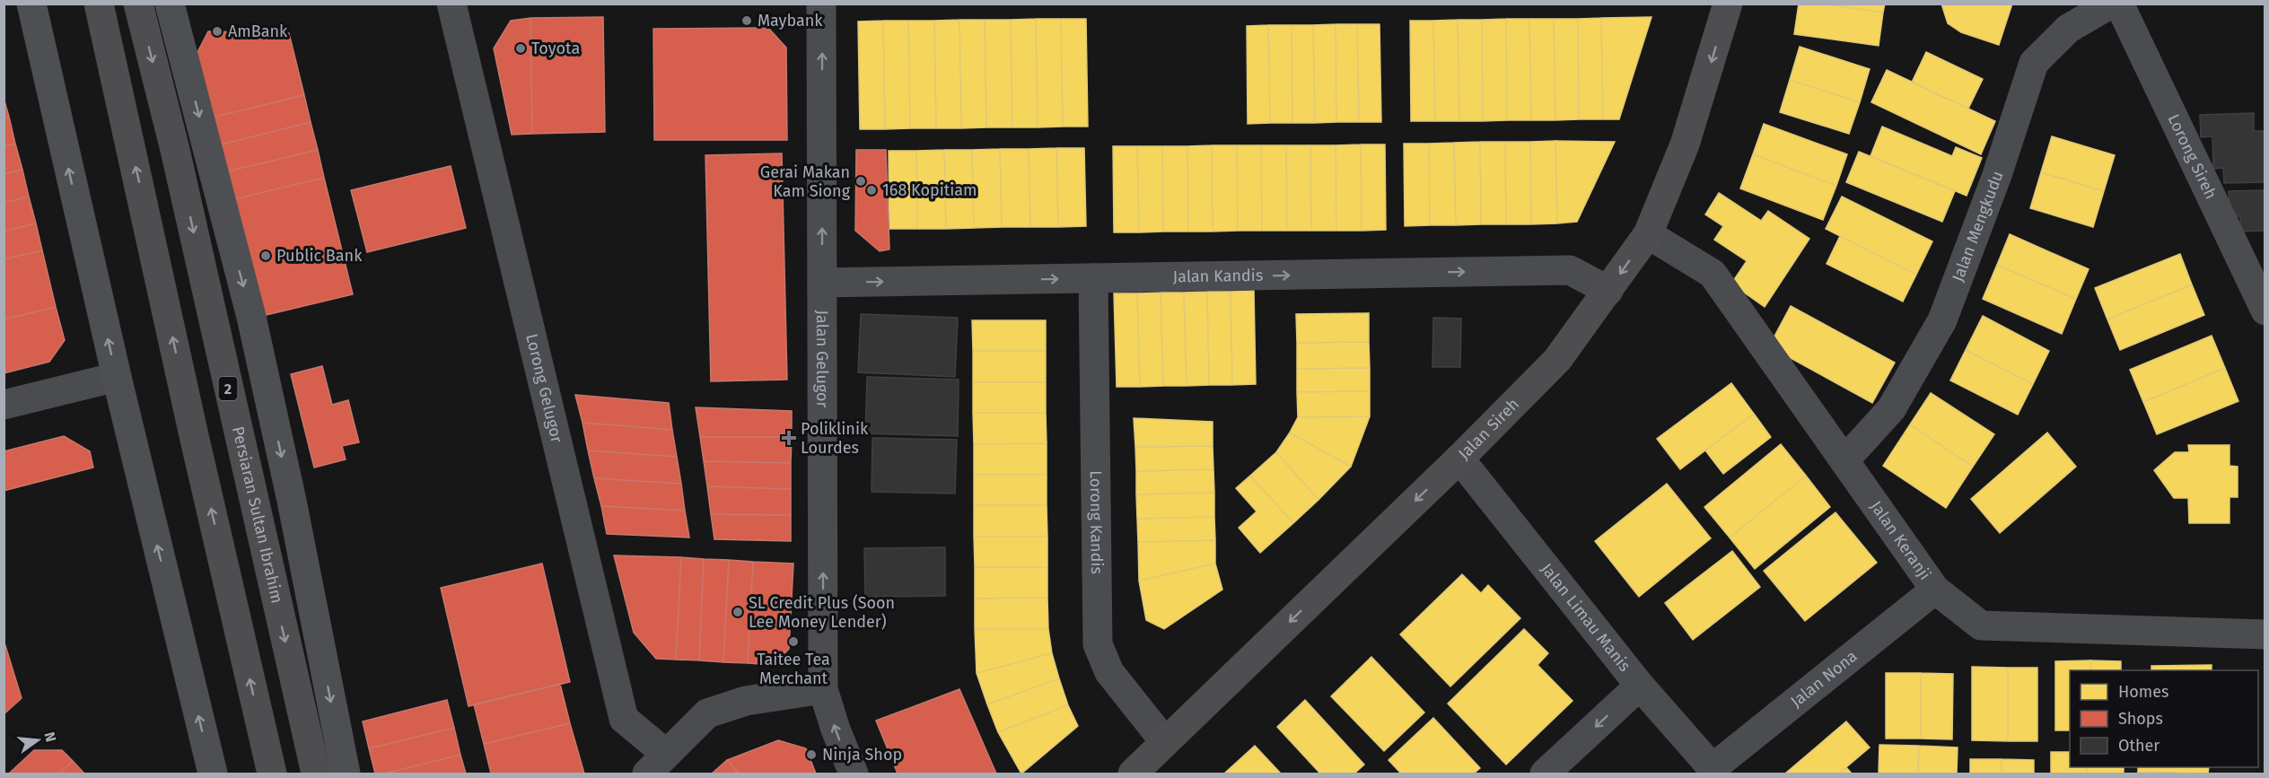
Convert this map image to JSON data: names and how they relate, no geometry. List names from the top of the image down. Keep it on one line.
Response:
{"streets":{"highway":["2","Jalan Sireh","Persiaran Sultan Ibrahim"],"street":["Lorong Sireh","Jalan Mengkudu","Jalan Kandis","Jalan Gelugor","Lorong Gelugor","Lorong Kandis","Jalan Keranji","Jalan Limau Manis","Jalan Nona"]},"crossings":[["Jalan Mengkudu","Jalan Keranji"],["Jalan Kandis","Jalan Gelugor"],["Jalan Kandis","Jalan Sireh"],["Jalan Kandis","Lorong Kandis"],["Jalan Sireh","Lorong Kandis"],["Jalan Sireh","Jalan Keranji"],["Jalan Sireh","Jalan Limau Manis"],["Jalan Keranji","Jalan Nona"],["Jalan Limau Manis","Jalan Nona"]],"one_way":["Jalan Kandis","Jalan Gelugor","Jalan Sireh"],"places":{"other":["Maybank","AmBank","Toyota","Gerai Makan Kam Siong","168 Kopitiam","Public Bank","SL Credit Plus (Soon Lee Money Lender)","Taitee Tea Merchant","Ninja Shop"],"health":["Poliklinik Lourdes"]},"legend":["Homes","Shops","Other"],"north":"right"}
